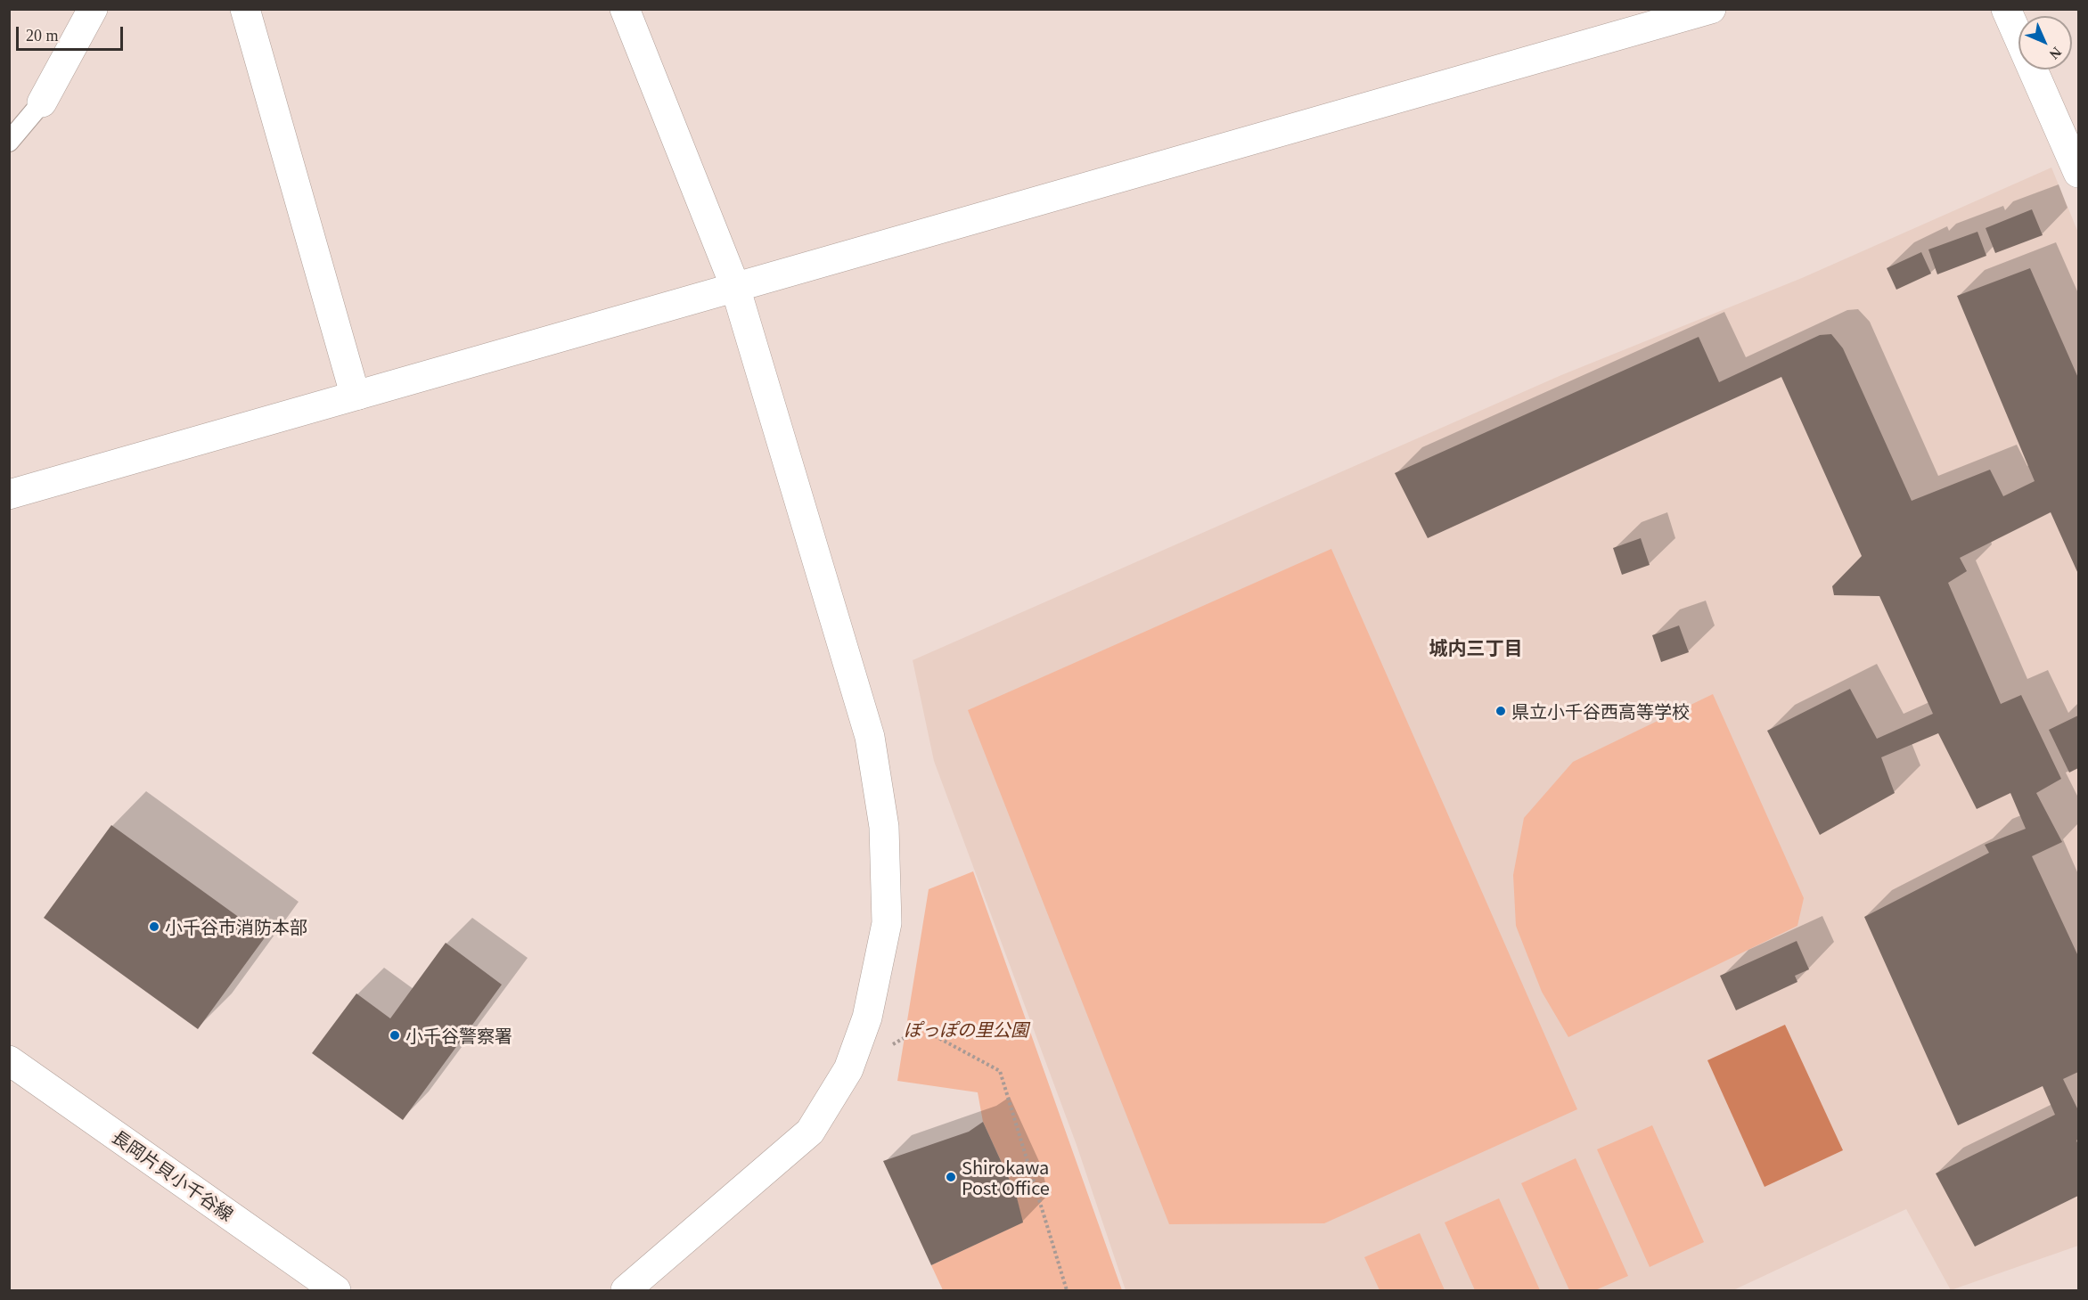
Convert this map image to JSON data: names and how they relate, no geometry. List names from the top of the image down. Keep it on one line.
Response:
{"streets":{"street":["長岡片貝小千谷線"]},"districts":["城内三丁目"],"parks":["ぽっぽの里公園"],"places":["県立小千谷西高等学校","小千谷市消防本部","小千谷警察署","Shirokawa Post Office"],"scale_bar":"20 m","north":"bottom right"}
